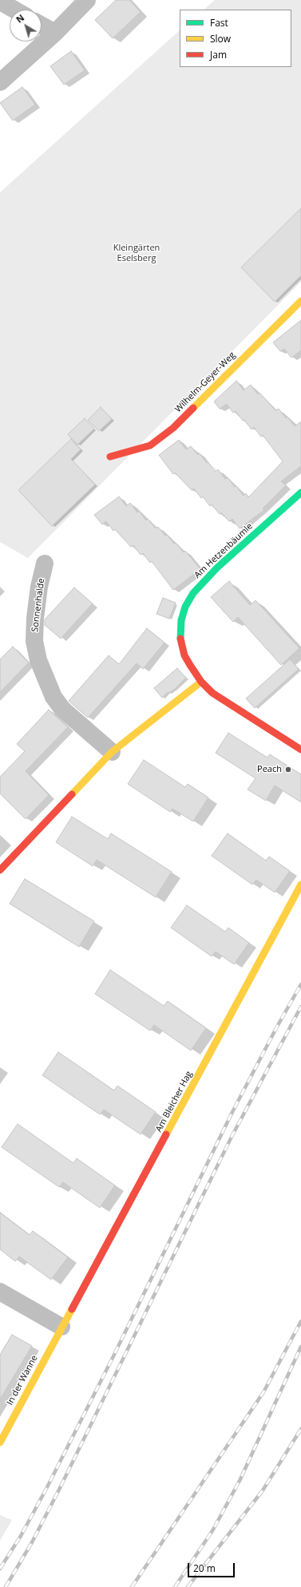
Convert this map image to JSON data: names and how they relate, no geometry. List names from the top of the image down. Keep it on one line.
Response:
{"streets":{"street":["Wilhelm-Geyer-Weg","Am Hetzenbäumle","Sonnenhalde","Am Bleicher Hag","In der Wanne"]},"crossings":[["Am Bleicher Hag","In der Wanne"]],"parks":["Kleingärten Eselsberg"],"places":["Peach"],"legend":["Fast","Slow","Jam"],"scale_bar":"20 m","north":"top left"}
